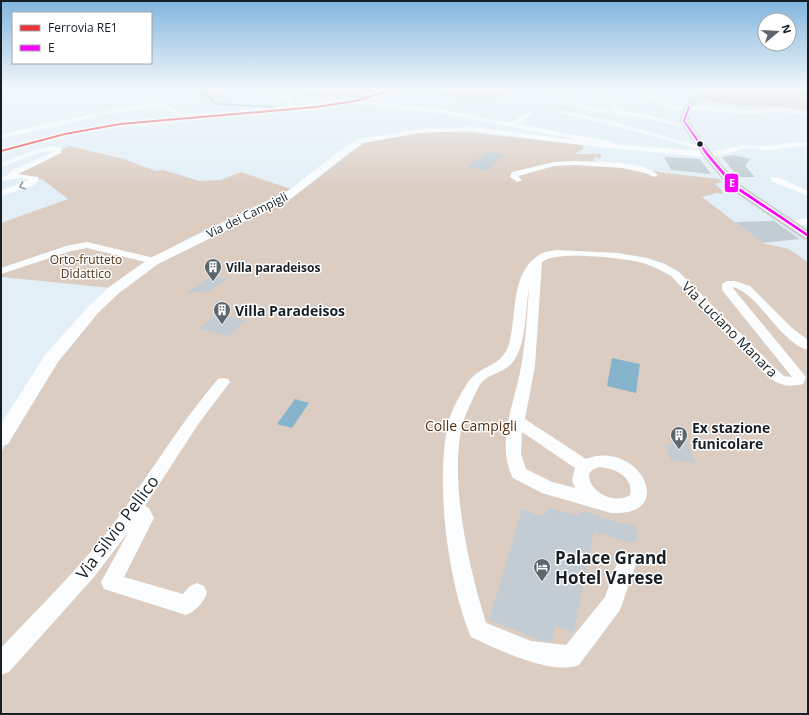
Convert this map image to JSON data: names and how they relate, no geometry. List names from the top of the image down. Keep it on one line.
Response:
{"streets":{"street":["Via dei Campigli","Via Luciano Manara","Via Silvio Pellico"]},"parks":["Orto-frutteto Didattico","Colle Campigli"],"places":{"building":["Villa paradeisos","Villa Paradeisos","Ex stazione funicolare"],"hotel":["Palace Grand Hotel Varese"]},"lines":["rail line RE1","transit line E"],"legend":["Ferrovia RE1","E"],"north":"right"}
